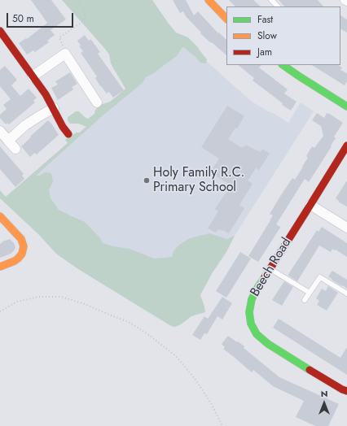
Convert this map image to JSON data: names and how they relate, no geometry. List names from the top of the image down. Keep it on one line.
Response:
{"streets":{"street":["Beech Road"]},"places":["Holy Family R.C. Primary School"],"legend":["Fast","Slow","Jam"],"scale_bar":"50 m","north":"top"}
